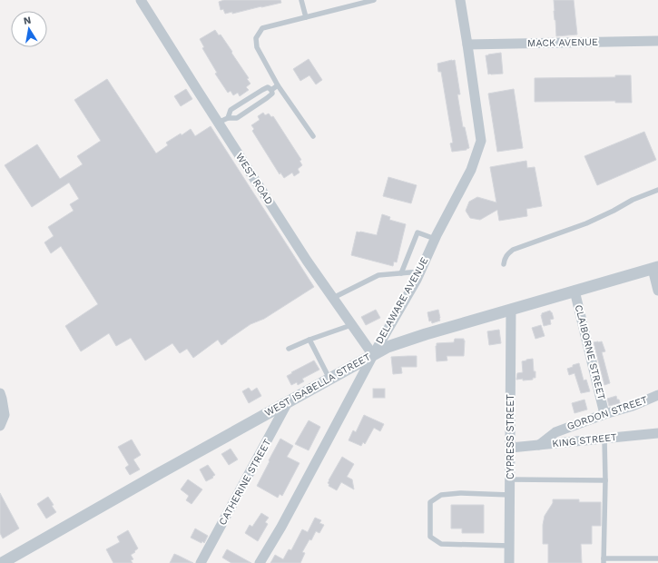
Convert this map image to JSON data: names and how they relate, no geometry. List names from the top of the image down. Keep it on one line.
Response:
{"streets":{"street":["MACK AVENUE","WEST ROAD","DELAWARE AVENUE","CLAIBORNE STREET","WEST ISABELLA STREET","GORDON STREET","CYPRESS STREET","KING STREET","CATHERINE STREET"]},"crossings":[["MACK AVENUE","DELAWARE AVENUE"],["WEST ROAD","DELAWARE AVENUE"],["WEST ROAD","WEST ISABELLA STREET"],["DELAWARE AVENUE","WEST ISABELLA STREET"],["CLAIBORNE STREET","WEST ISABELLA STREET"],["CLAIBORNE STREET","GORDON STREET"],["WEST ISABELLA STREET","CYPRESS STREET"],["WEST ISABELLA STREET","CATHERINE STREET"],["GORDON STREET","KING STREET"],["CYPRESS STREET","KING STREET"]],"north":"top"}
